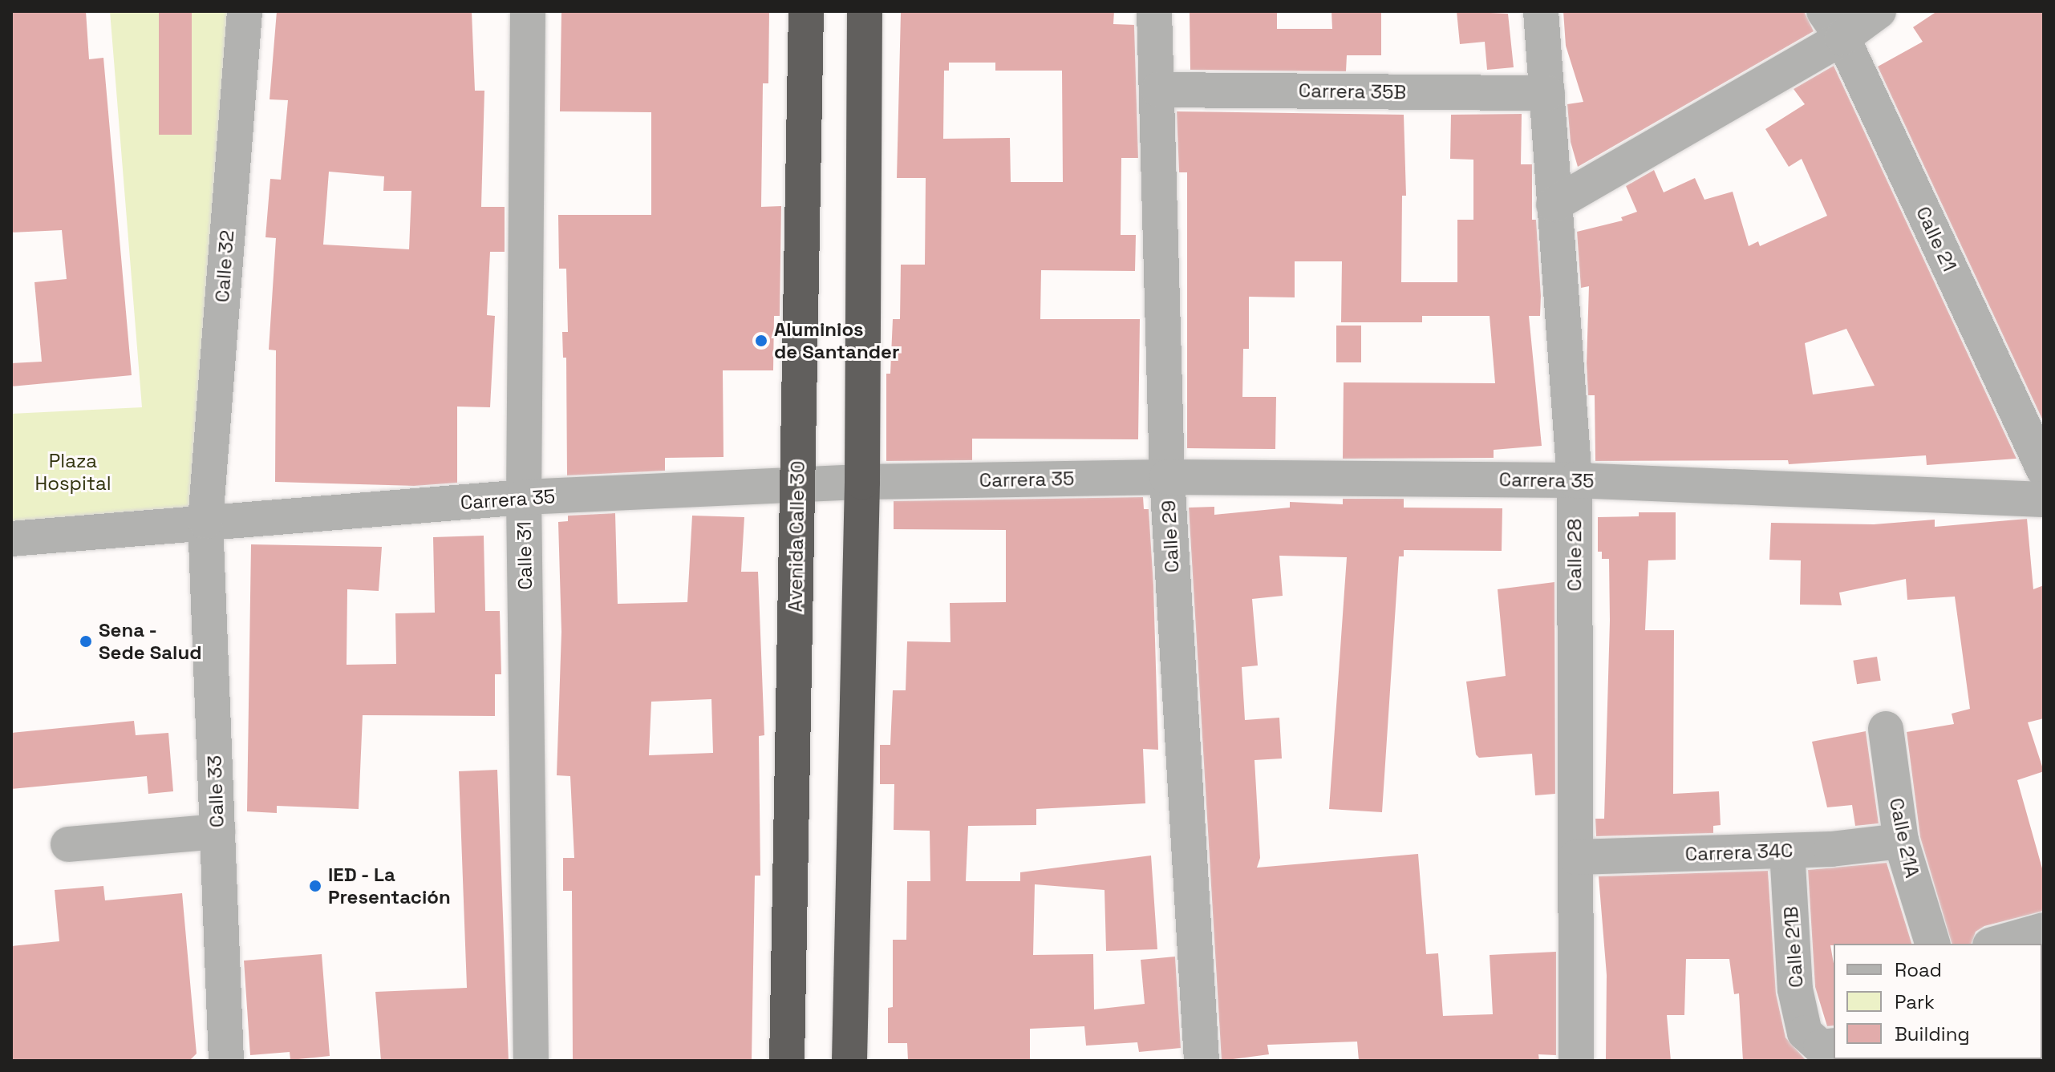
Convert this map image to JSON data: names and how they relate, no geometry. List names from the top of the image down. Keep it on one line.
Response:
{"streets":{"highway":["Avenida Calle 30"],"street":["Carrera 35B","Calle 21","Calle 32","Carrera 35","Calle 29","Calle 28","Calle 31","Calle 33","Calle 21A","Carrera 34C","Calle 21B"]},"crossings":[["Carrera 35B","Calle 29"],["Carrera 35B","Calle 28"],["Calle 32","Carrera 35"],["Calle 32","Calle 33"],["Carrera 35","Avenida Calle 30"],["Carrera 35","Calle 29"],["Carrera 35","Calle 28"],["Carrera 35","Calle 31"],["Carrera 35","Calle 33"],["Calle 28","Carrera 34C"],["Calle 21A","Carrera 34C"],["Carrera 34C","Calle 21B"]],"parks":["Plaza Hospital"],"places":["Aluminios de Santander","Sena - Sede Salud","IED - La Presentación"],"legend":["Road","Park","Building"]}
